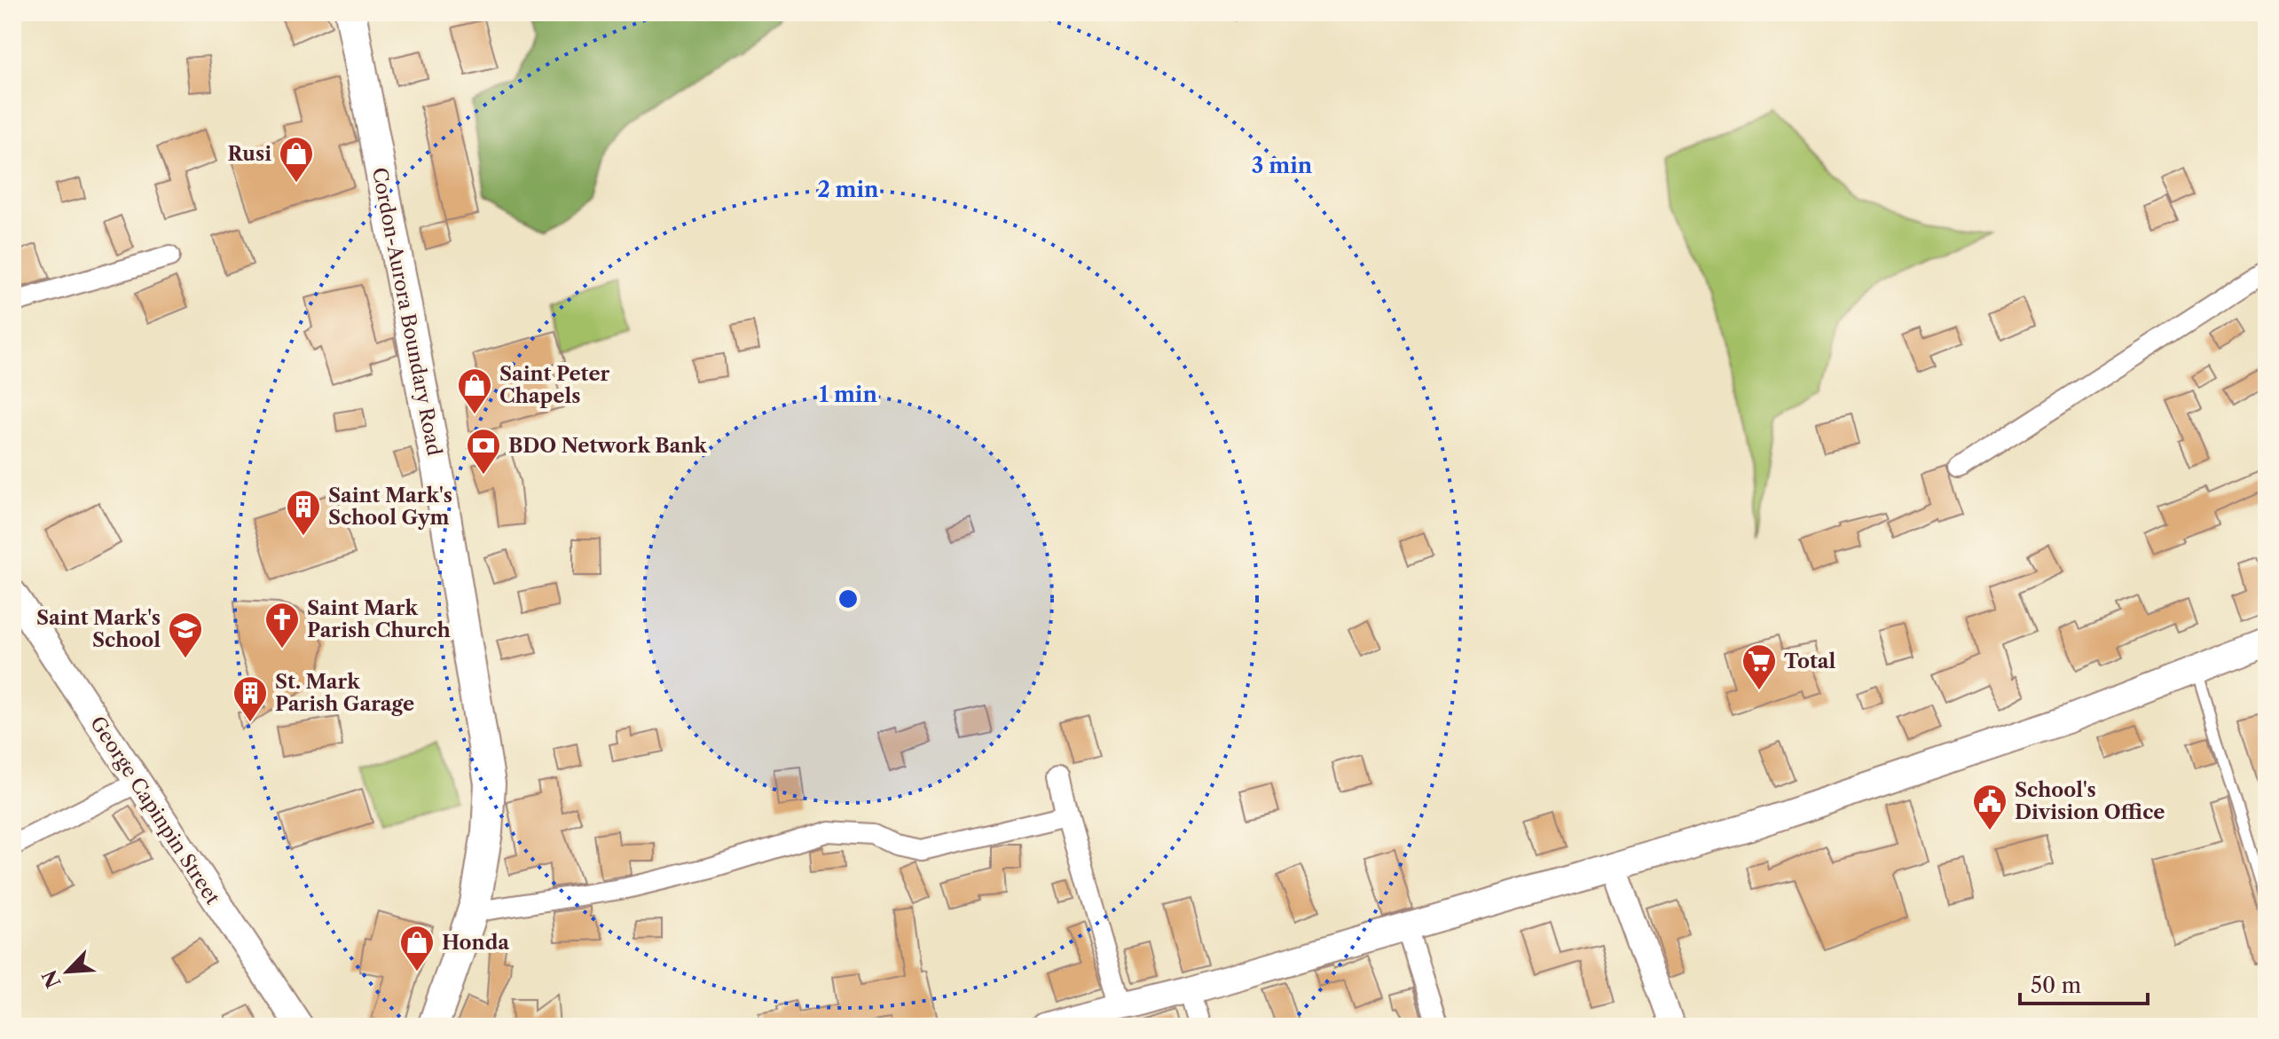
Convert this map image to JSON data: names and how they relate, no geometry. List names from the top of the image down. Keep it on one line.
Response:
{"streets":{"main road":["Cordon-Aurora Boundary Road","George Capinpin Street"]},"places":{"shop":["Rusi","Saint Peter Chapels","Honda"],"bank":["BDO Network Bank"],"building":["Saint Mark's School Gym","St. Mark Parish Garage"],"church":["Saint Mark Parish Church"],"school or university":["Saint Mark's School"],"supermarket":["Total"],"public building":["School's Division Office"]},"scale_bar":"50 m","north":"bottom left","rings":["3 min","2 min","1 min"]}
